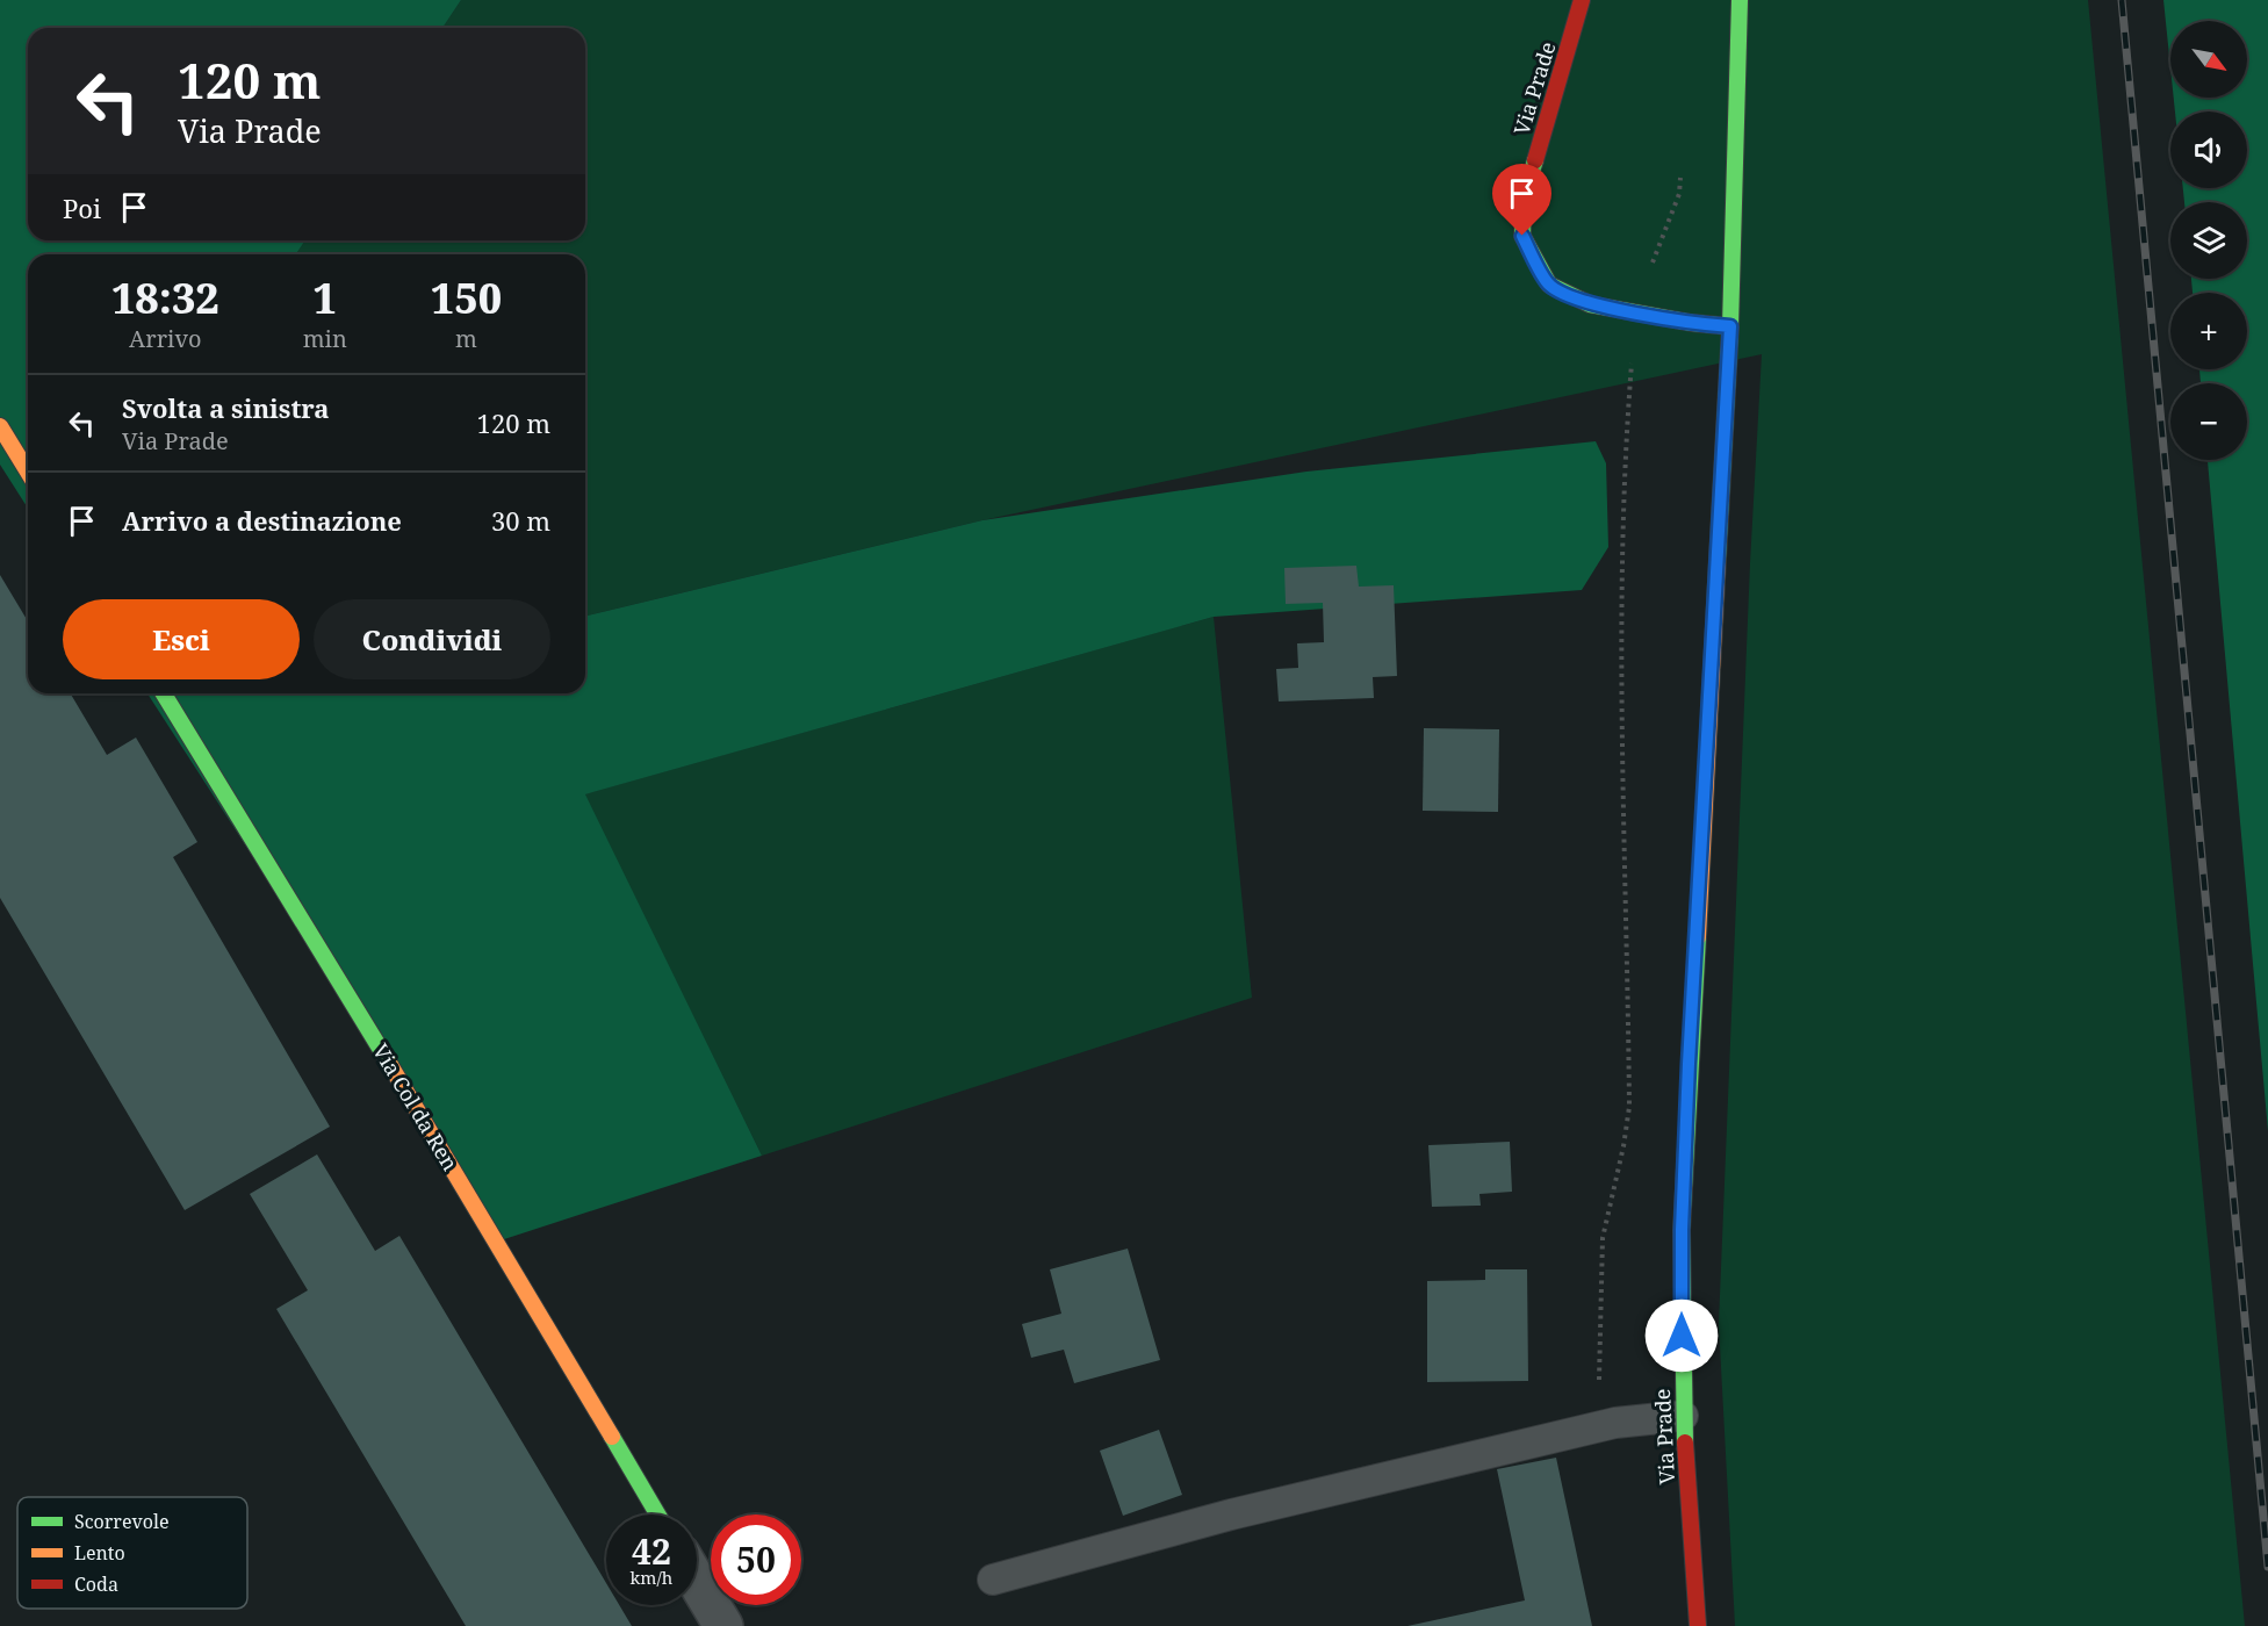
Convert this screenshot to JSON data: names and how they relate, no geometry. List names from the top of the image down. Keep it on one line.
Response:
{"streets":{"main road":["Via Prade","Via Col da Ren"]},"legend":["Scorrevole","Lento","Coda"],"north":"bottom right","page":{"map_buttons":["+","−"],"turn":["120 m","Via Prade"],"then":"Poi","eta":["18:32","Arrivo","1","min","150","m"],"list":[{"name":"Svolta a sinistra","note":"Via Prade","value":"120 m"},{"name":"Arrivo a destinazione","value":"30 m"}],"buttons":["Esci","Condividi"],"speed":"42 km/h","limit":"50"}}
